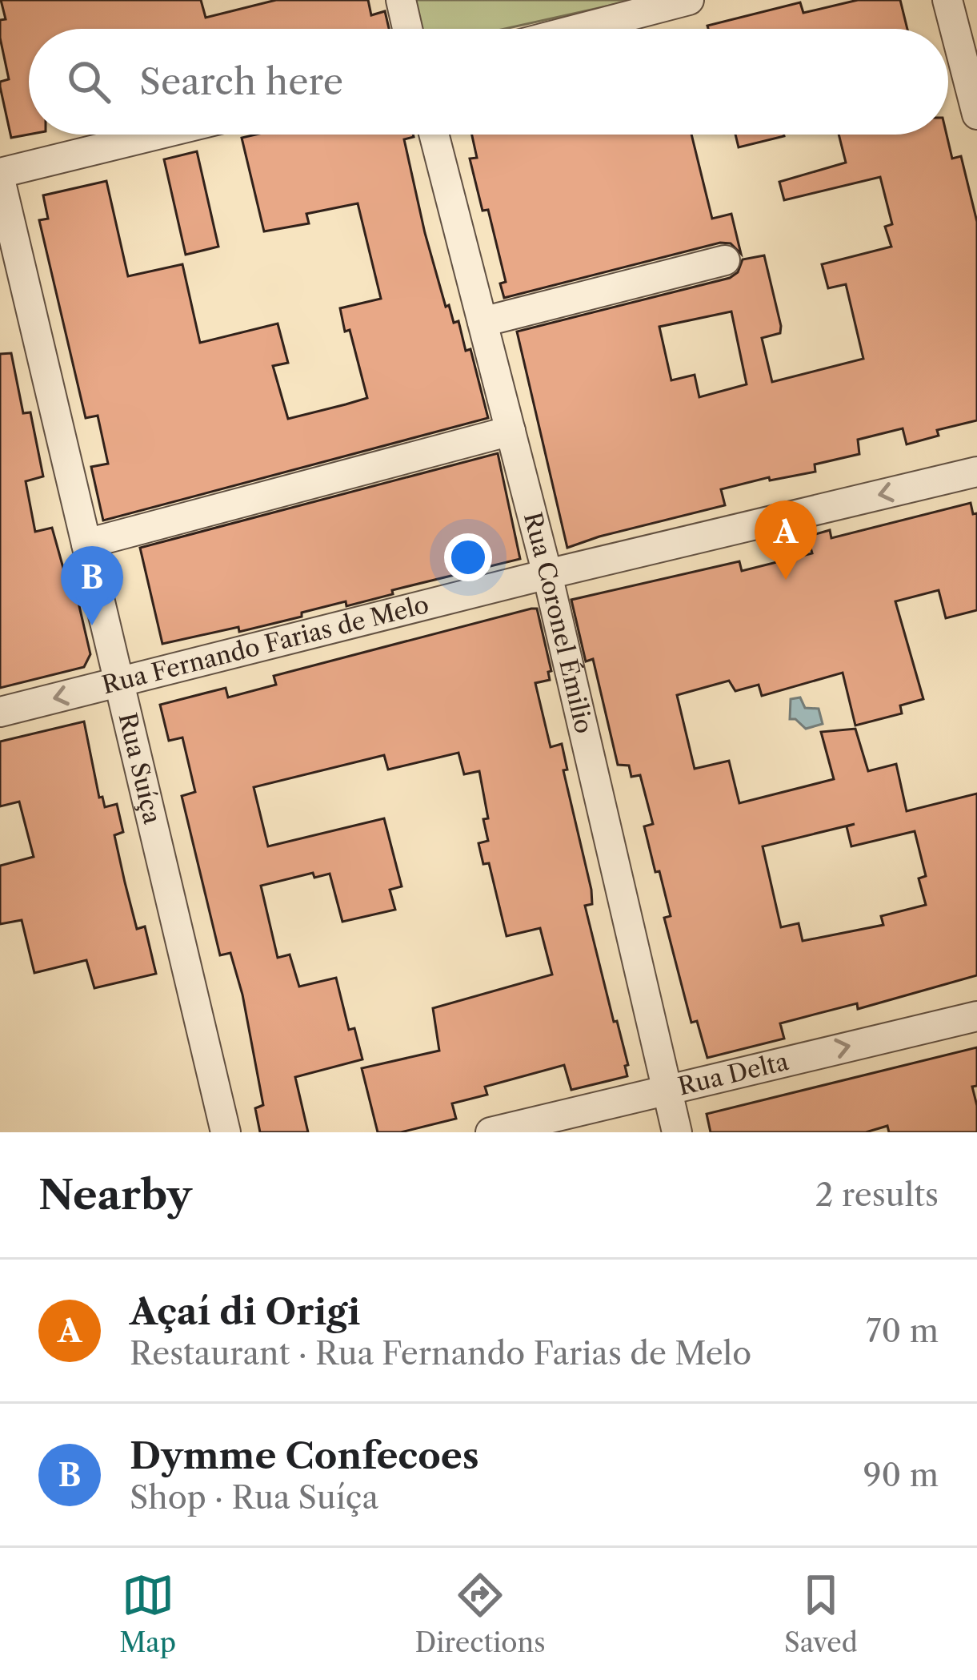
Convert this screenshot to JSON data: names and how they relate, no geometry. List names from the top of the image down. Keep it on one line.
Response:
{"streets":{"street":["Rua Coronel Émilio","Rua Fernando Farias de Melo","Rua Suíça","Rua Delta"]},"crossings":[["Rua Coronel Émilio","Rua Fernando Farias de Melo"],["Rua Coronel Émilio","Rua Delta"],["Rua Fernando Farias de Melo","Rua Suíça"]],"one_way":["Rua Fernando Farias de Melo","Rua Delta"],"page":{"search":"Search here","pins":["A","B"],"heading":["Nearby","2 results"],"list":[{"mark":"A","name":"Açaí di Origi","note":"Restaurant · Rua Fernando Farias de Melo","value":"70 m"},{"mark":"B","name":"Dymme Confecoes","note":"Shop · Rua Suíça","value":"90 m"}],"nav":["Map","Directions","Saved"]}}
